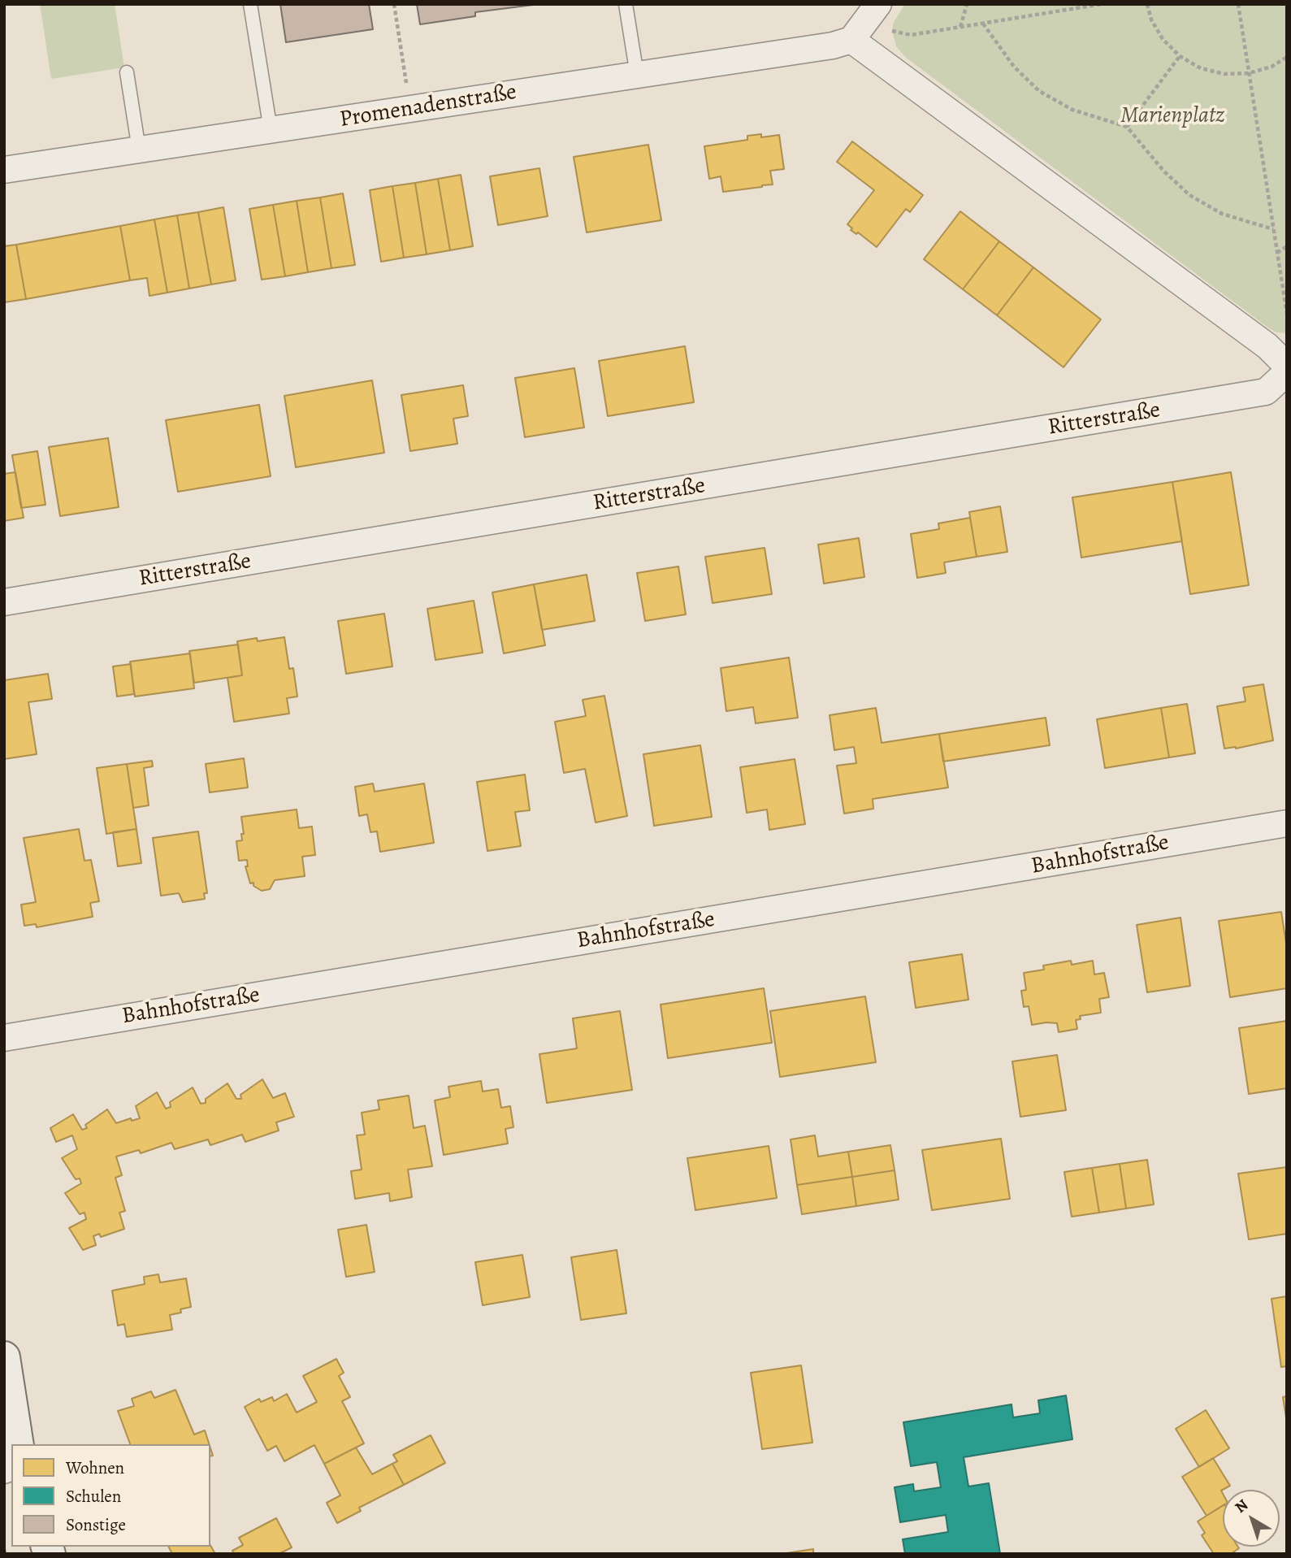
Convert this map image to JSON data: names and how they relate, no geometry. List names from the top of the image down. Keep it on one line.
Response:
{"streets":{"street":["Promenadenstraße","Ritterstraße","Bahnhofstraße"]},"parks":["Marienplatz"],"legend":["Wohnen","Schulen","Sonstige"],"north":"top left"}
